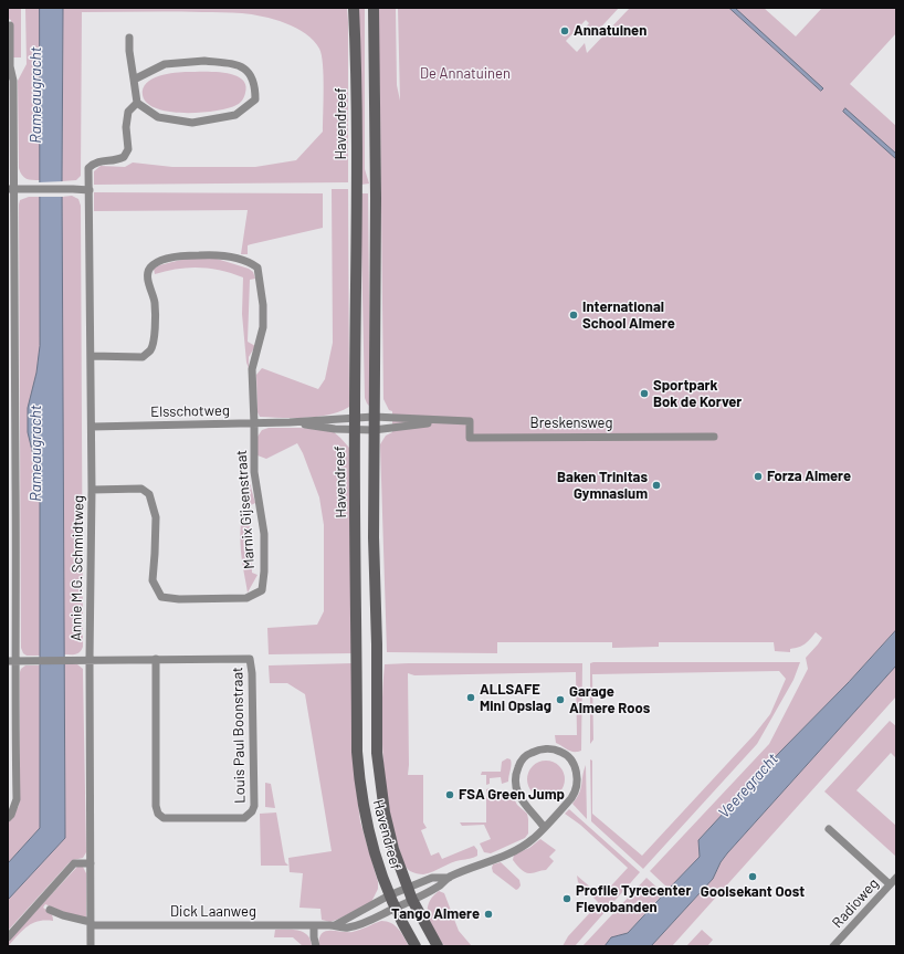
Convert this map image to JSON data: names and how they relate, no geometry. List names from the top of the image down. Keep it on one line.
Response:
{"streets":{"main road":["Havendreef"],"street":["Elsschotweg","Breskensweg","Marnix Gijsenstraat","Annie M.G. Schmidtweg","Louis Paul Boonstraat","Radioweg","Dick Laanweg"]},"crossings":[["Havendreef","Elsschotweg"],["Havendreef","Breskensweg"],["Havendreef","Dick Laanweg"],["Elsschotweg","Breskensweg"],["Elsschotweg","Marnix Gijsenstraat"],["Elsschotweg","Annie M.G. Schmidtweg"],["Marnix Gijsenstraat","Annie M.G. Schmidtweg"],["Annie M.G. Schmidtweg","Louis Paul Boonstraat"],["Annie M.G. Schmidtweg","Dick Laanweg"]],"water":["Rameaugracht","Veeregracht"],"parks":["De Annatuinen"],"places":["Annatuinen","International School Almere","Sportpark Bok de Korver","Forza Almere","Baken Trinitas Gymnasium","ALLSAFE Mini Opslag","Garage Almere Roos","FSA Green Jump","Gooisekant Oost","Profile Tyrecenter Flevobanden","Tango Almere"]}
